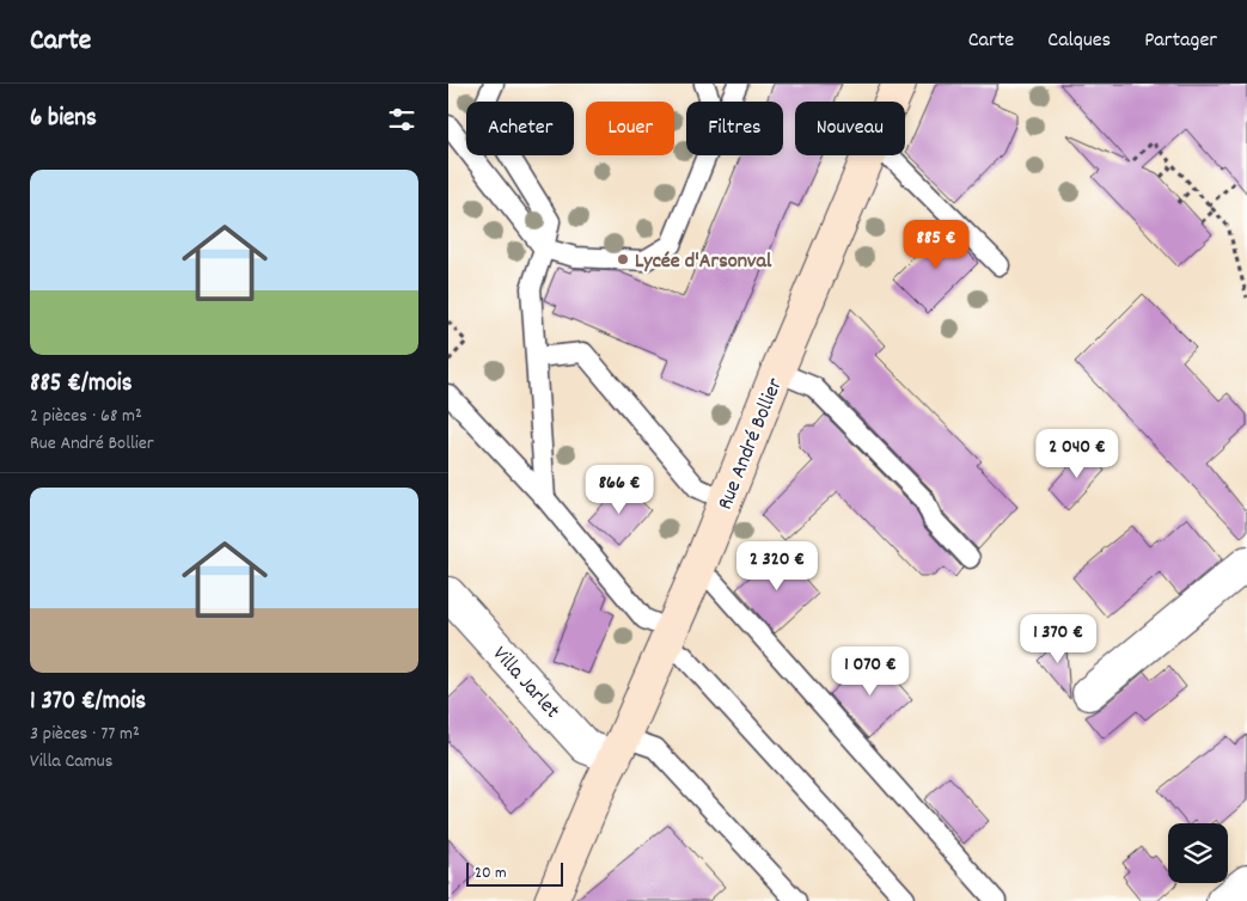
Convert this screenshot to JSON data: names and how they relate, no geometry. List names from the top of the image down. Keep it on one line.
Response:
{"streets":{"street":["Rue André Bollier","Villa Jarlet"]},"crossings":[["Rue André Bollier","Villa Jarlet"]],"places":["Lycée d'Arsonval"],"scale_bar":"20 m","page":{"header":"Carte","nav":["Carte","Calques","Partager"],"heading":"6 biens","chip":["Acheter","Louer","Filtres","Nouveau"],"list":[{"name":"885 €/mois","note":"2 pièces · 68 m² · Rue André Bollier"},{"name":"1 370 €/mois","note":"3 pièces · 77 m² · Villa Camus"}],"price":["885 €","2 040 €","866 €","2 320 €","1 370 €","1 070 €"],"scale":"20 m"}}
